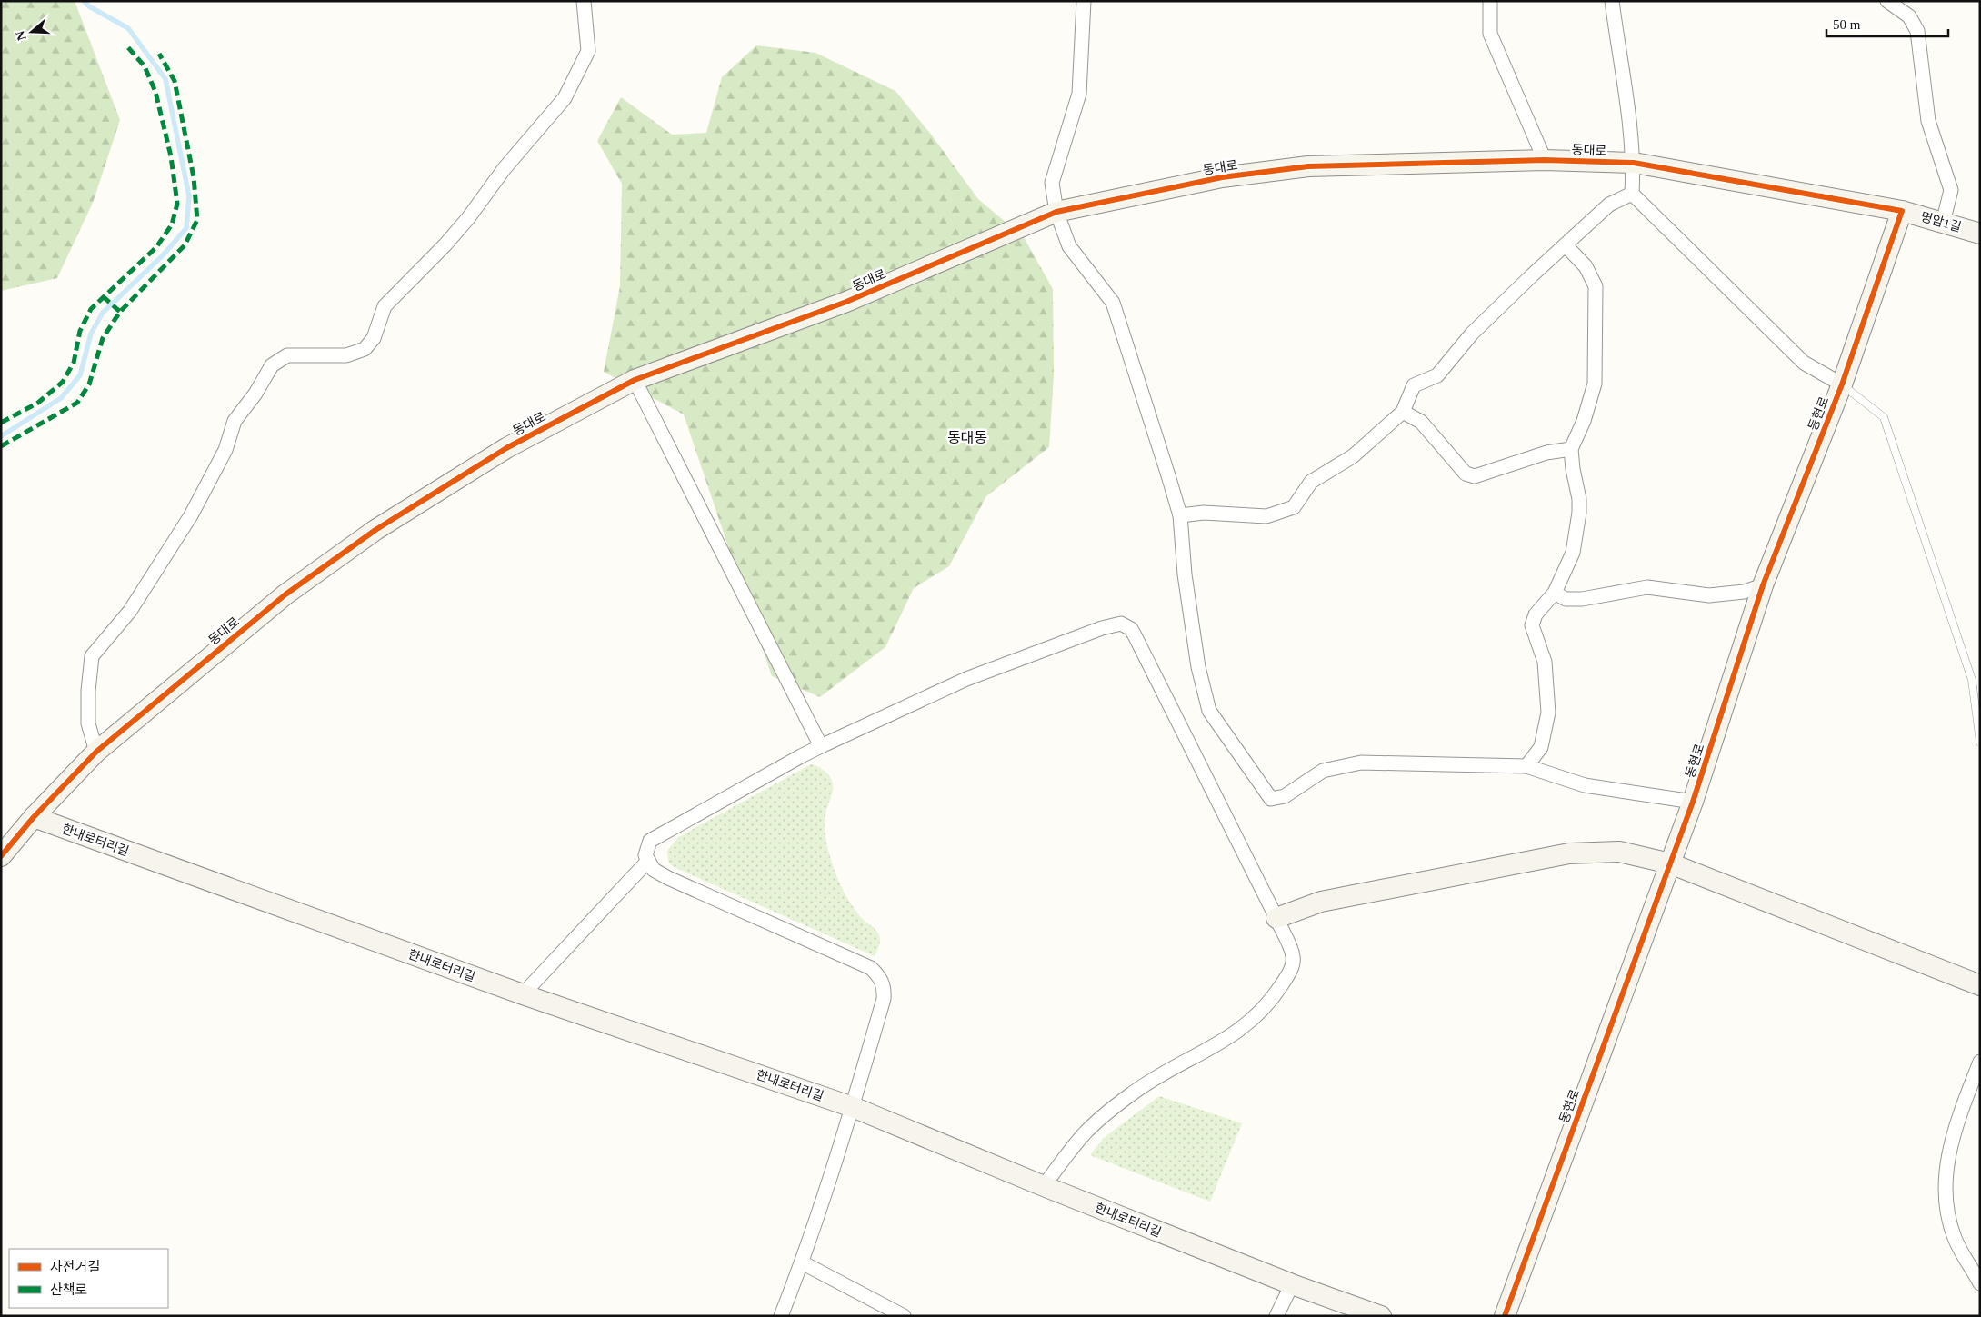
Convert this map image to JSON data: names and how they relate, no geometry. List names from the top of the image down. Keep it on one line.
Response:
{"streets":{"street":["동대로","명암1길","동현로","한내로터리길"]},"crossings":[["동대로","명암1길"],["동대로","동현로"],["동대로","한내로터리길"],["명암1길","동현로"]],"districts":["동대동"],"legend":["자전거길","산책로"],"scale_bar":"50 m","north":"left"}
